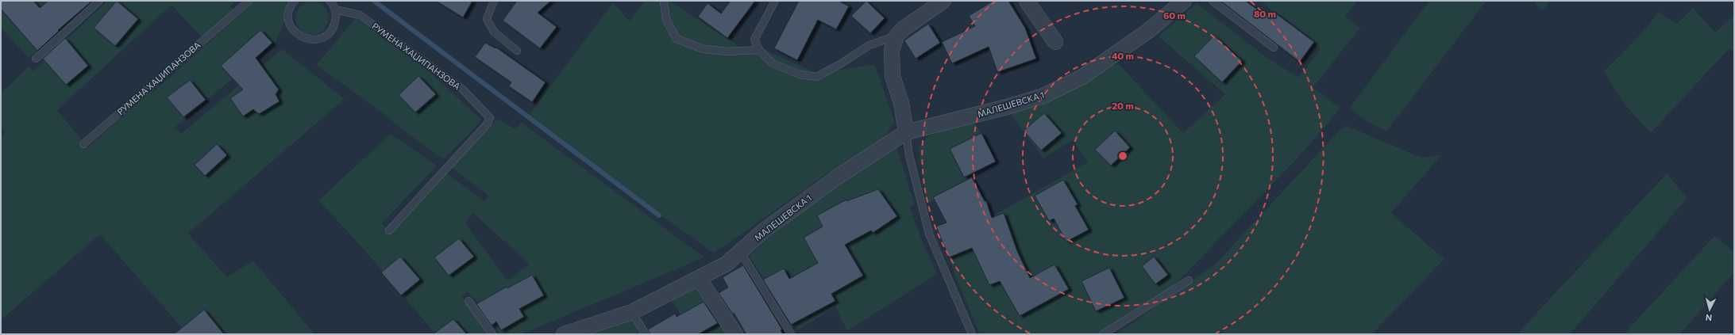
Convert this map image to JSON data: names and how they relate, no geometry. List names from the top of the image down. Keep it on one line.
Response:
{"streets":{"street":["МАЛЕШЕВСКА 1"],"lane":["РУМЕНА ХАЏИПАНЗОВА"]},"north":"bottom","rings":["80 m","60 m","40 m","20 m"]}
